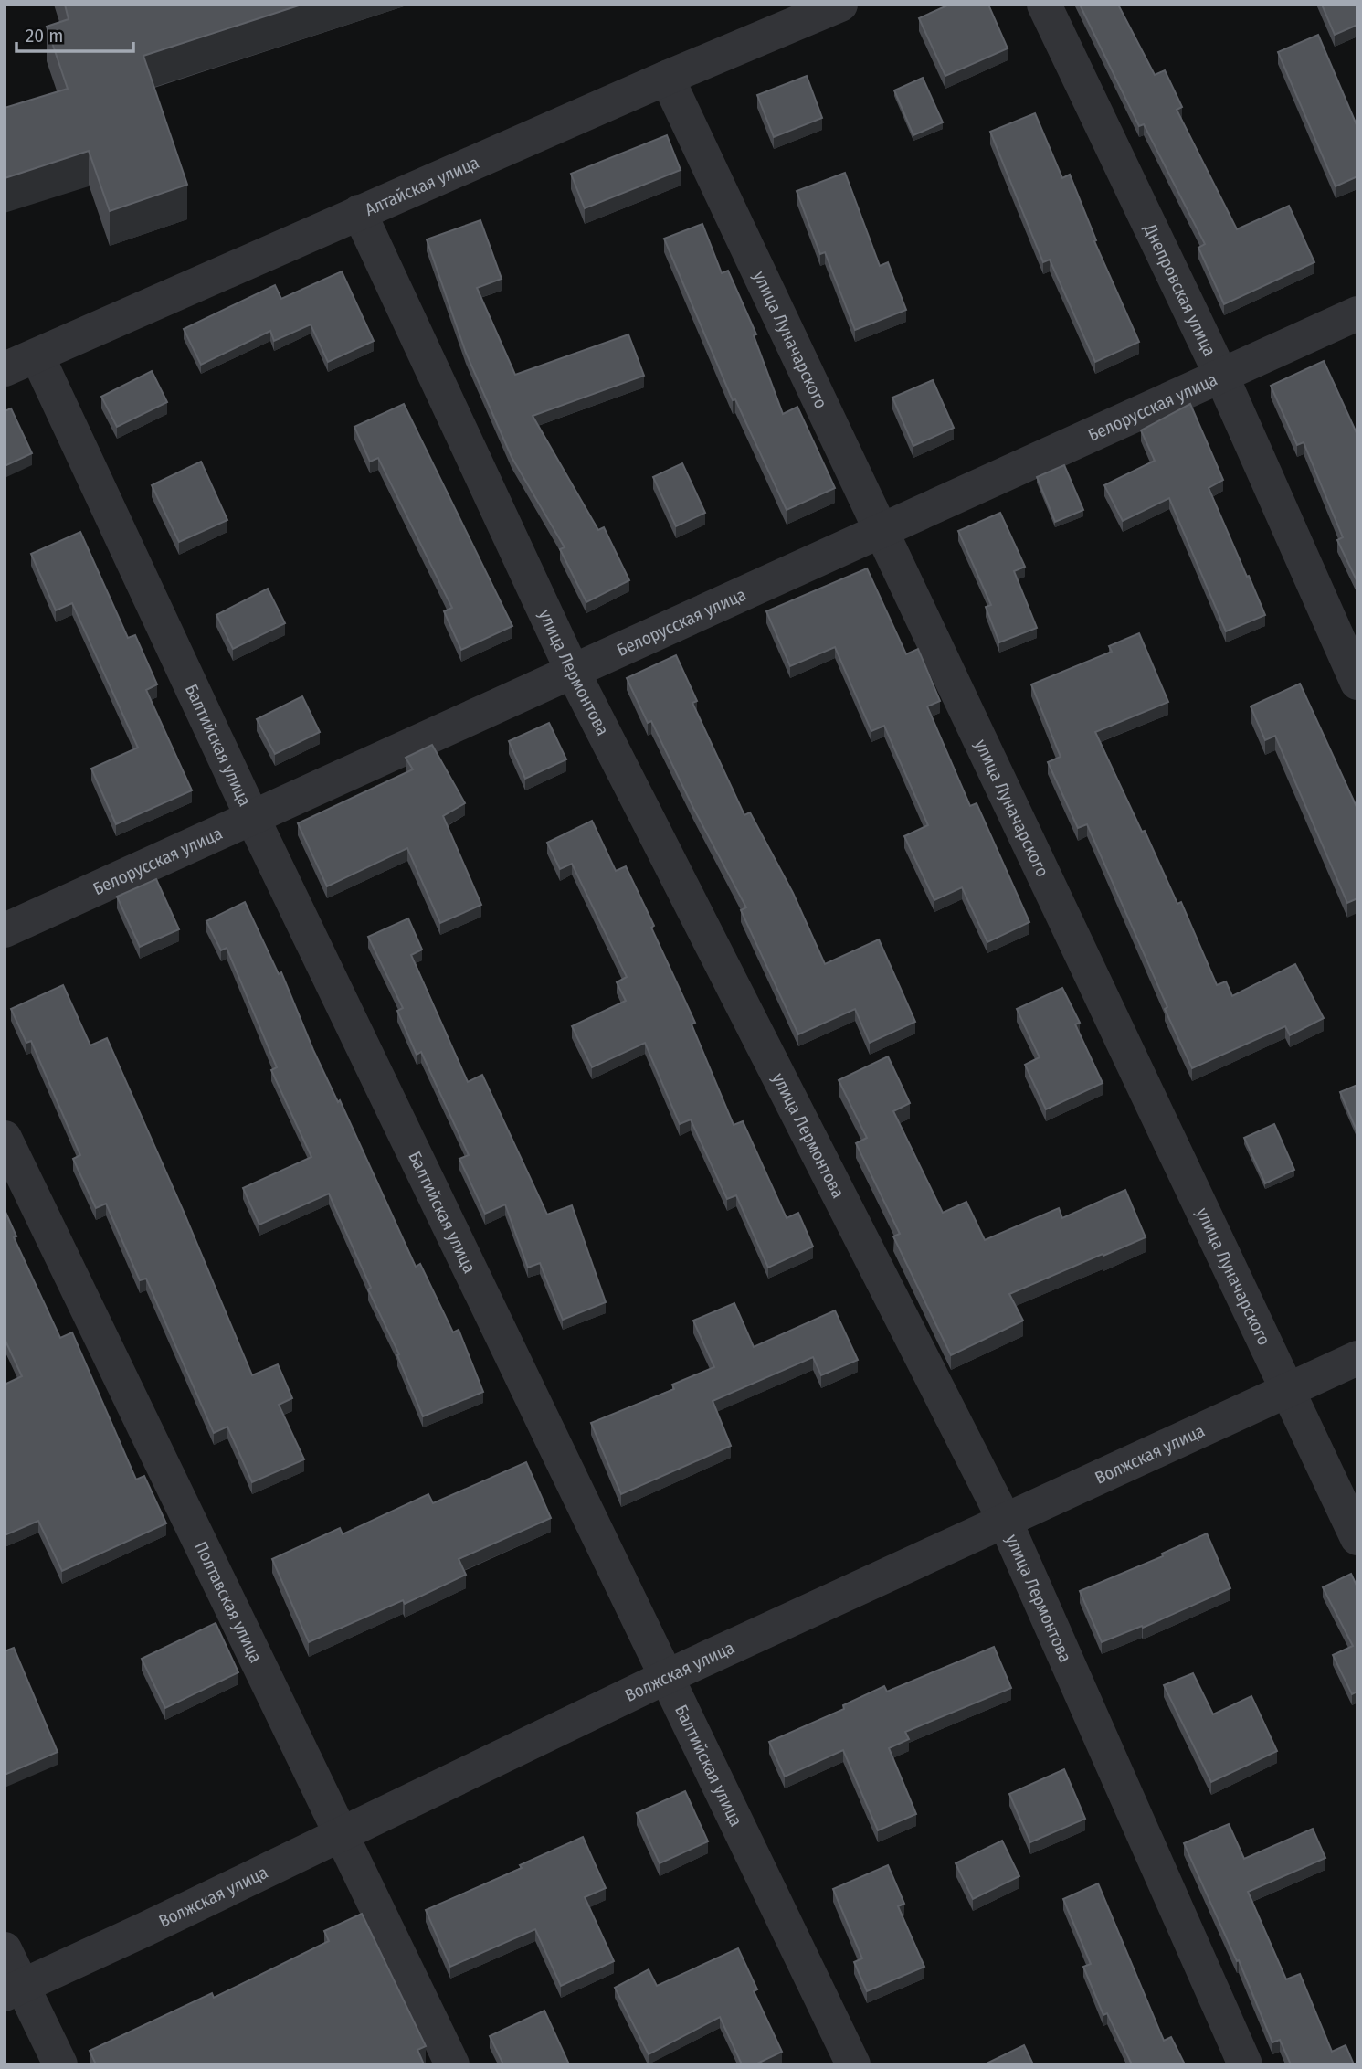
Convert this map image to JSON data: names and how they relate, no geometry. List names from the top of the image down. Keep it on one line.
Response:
{"streets":{"street":["Алтайская улица","Днепровская улица","улица Луначарского","Белорусская улица","улица Лермонтова","Балтийская улица","Волжская улица","Полтавская улица"]},"crossings":[["Алтайская улица","улица Луначарского"],["Алтайская улица","улица Лермонтова"],["Алтайская улица","Балтийская улица"],["Днепровская улица","Белорусская улица"],["улица Луначарского","Белорусская улица"],["улица Луначарского","Волжская улица"],["Белорусская улица","улица Лермонтова"],["Белорусская улица","Балтийская улица"],["улица Лермонтова","Волжская улица"],["Балтийская улица","Волжская улица"],["Волжская улица","Полтавская улица"]],"scale_bar":"20 m"}
